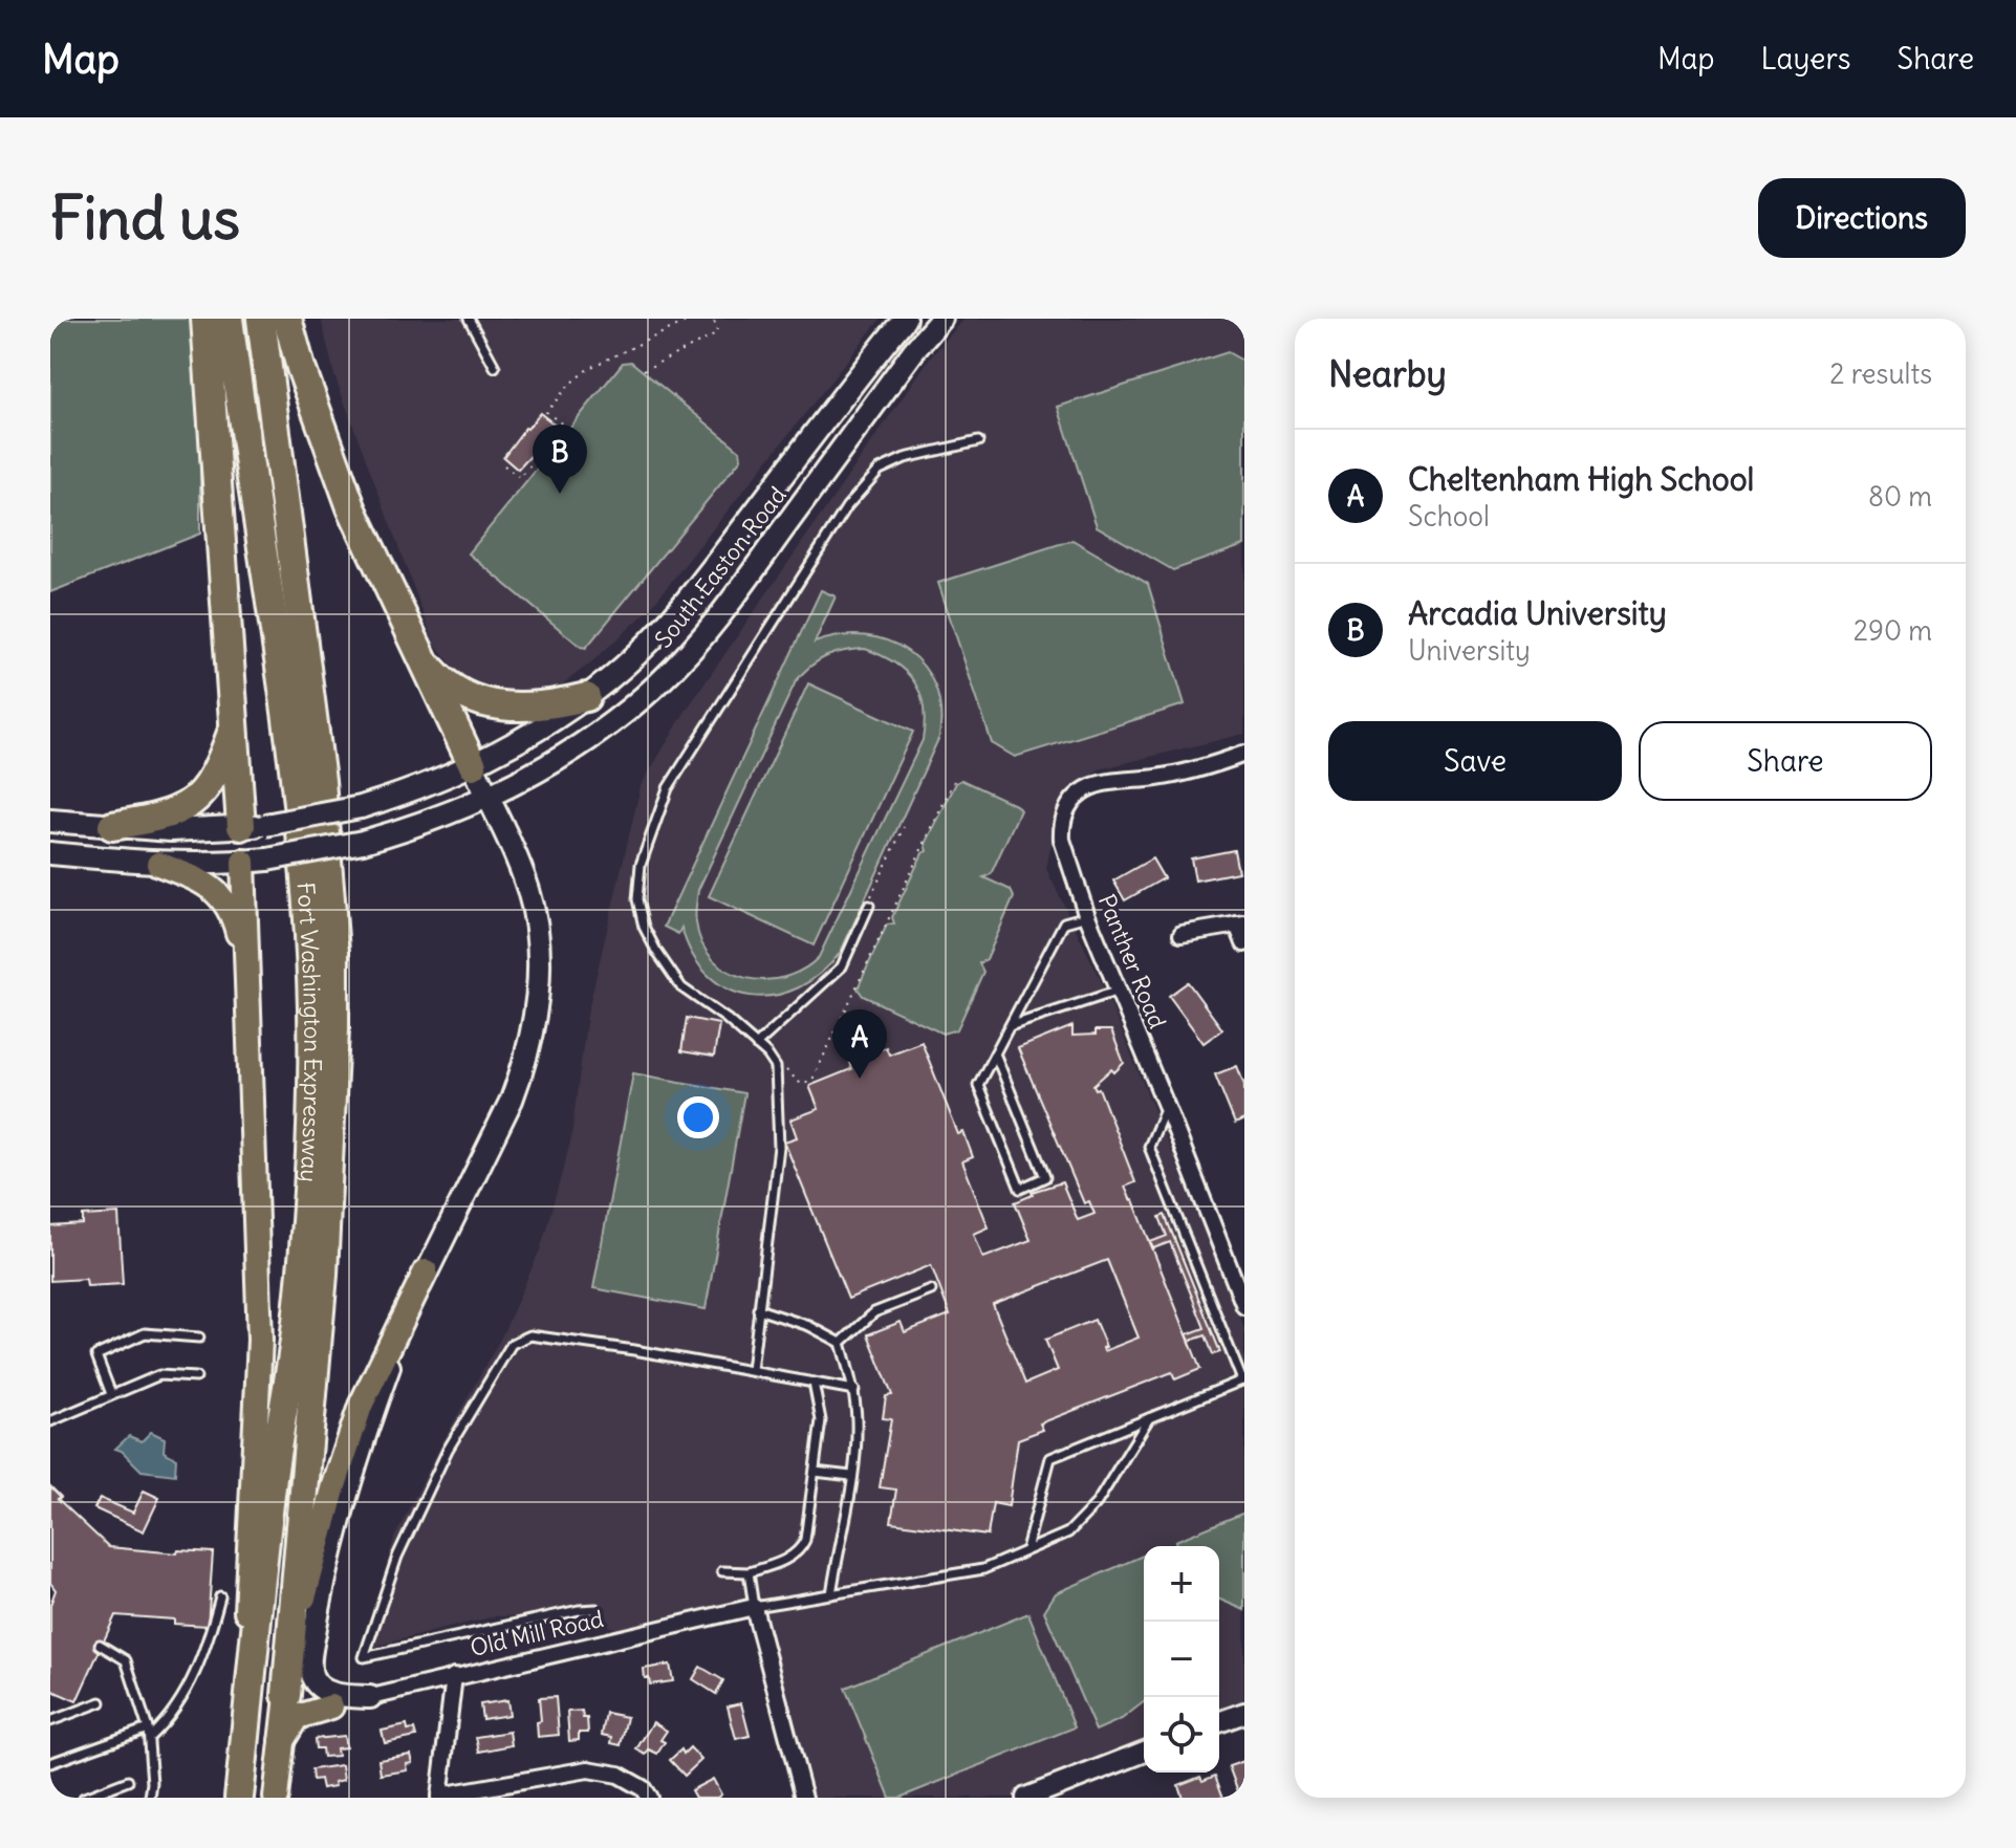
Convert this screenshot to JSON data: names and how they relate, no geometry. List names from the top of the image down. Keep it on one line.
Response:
{"streets":{"highway":["Fort Washington Expressway"],"main road":["South Easton Road"],"street":["Panther Road","Old Mill Road"]},"page":{"header":"Map","nav":["Map","Layers","Share"],"buttons":["Directions",["Save","Share"]],"title":"Find us","heading":["Nearby","2 results"],"pins":["B","A"],"list":[{"mark":"A","name":"Cheltenham High School","note":"School","value":"80 m"},{"mark":"B","name":"Arcadia University","note":"University","value":"290 m"}],"map_buttons":["+","−"]}}
